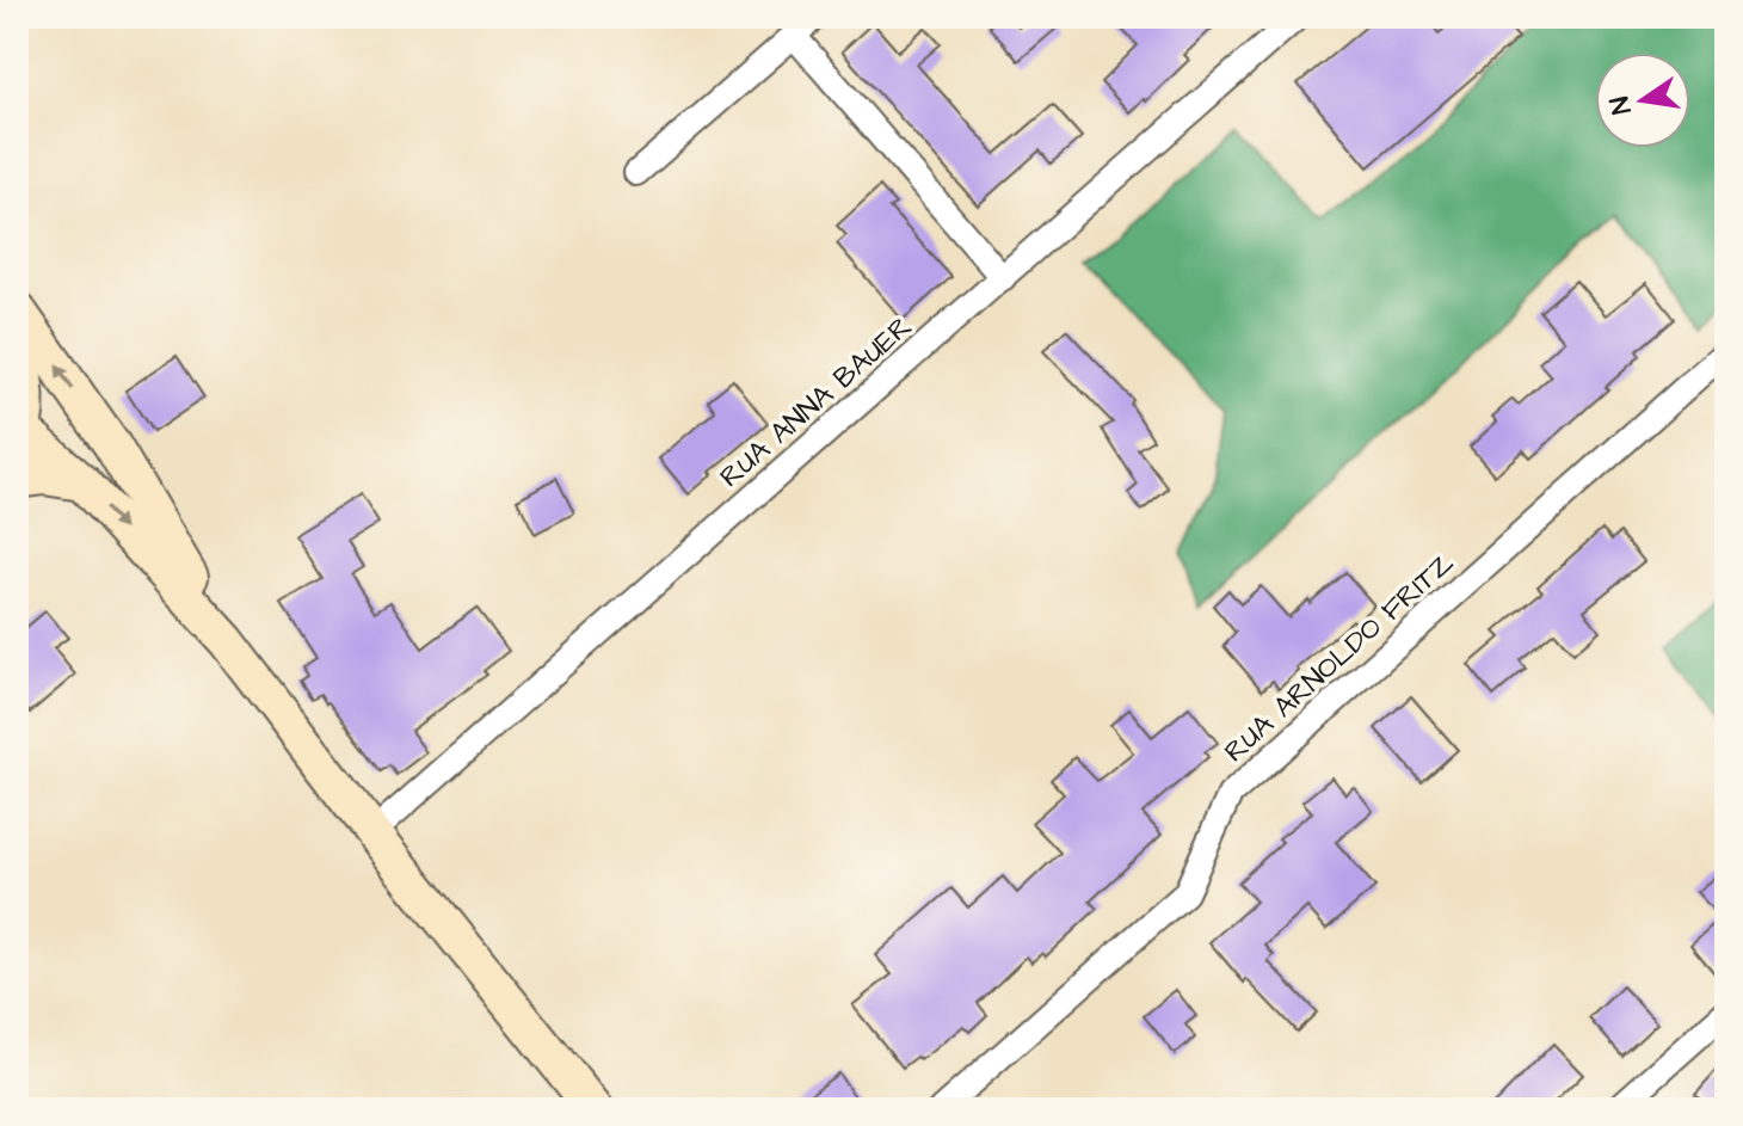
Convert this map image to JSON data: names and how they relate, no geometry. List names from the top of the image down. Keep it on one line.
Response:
{"streets":{"street":["RUA ANNA BAUER","RUA ARNOLDO FRITZ"]},"north":"left"}
